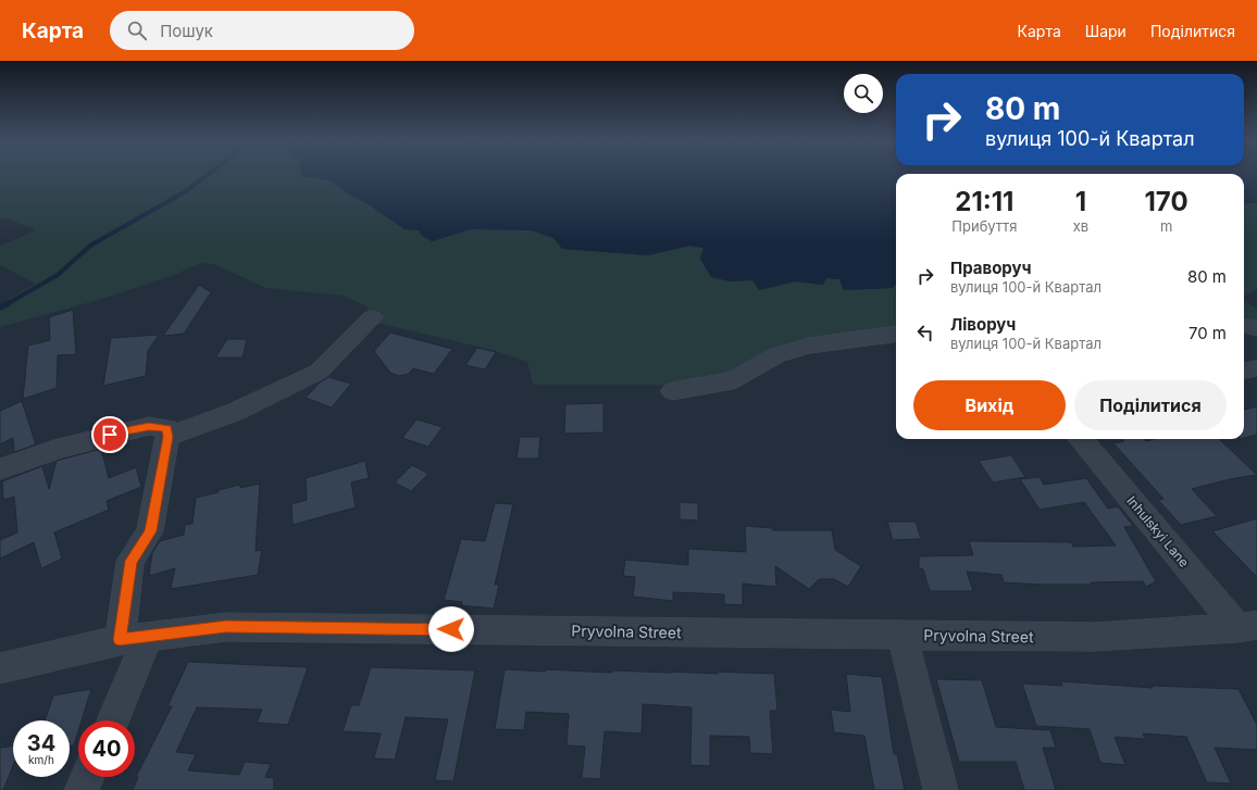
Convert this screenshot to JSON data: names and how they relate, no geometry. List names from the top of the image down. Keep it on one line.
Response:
{"streets":{"street":["Inhulskyi Lane","Pryvolna Street"]},"crossings":[["Inhulskyi Lane","Pryvolna Street"]],"page":{"header":"Карта","search":"Пошук","nav":["Карта","Шари","Поділитися"],"turn":["80 m","вулиця 100-й Квартал"],"eta":["21:11","Прибуття","1","хв","170","m"],"list":[{"name":"Праворуч","note":"вулиця 100-й Квартал","value":"80 m"},{"name":"Ліворуч","note":"вулиця 100-й Квартал","value":"70 m"}],"buttons":["Вихід","Поділитися"],"speed":"34 km/h","limit":"40"}}
